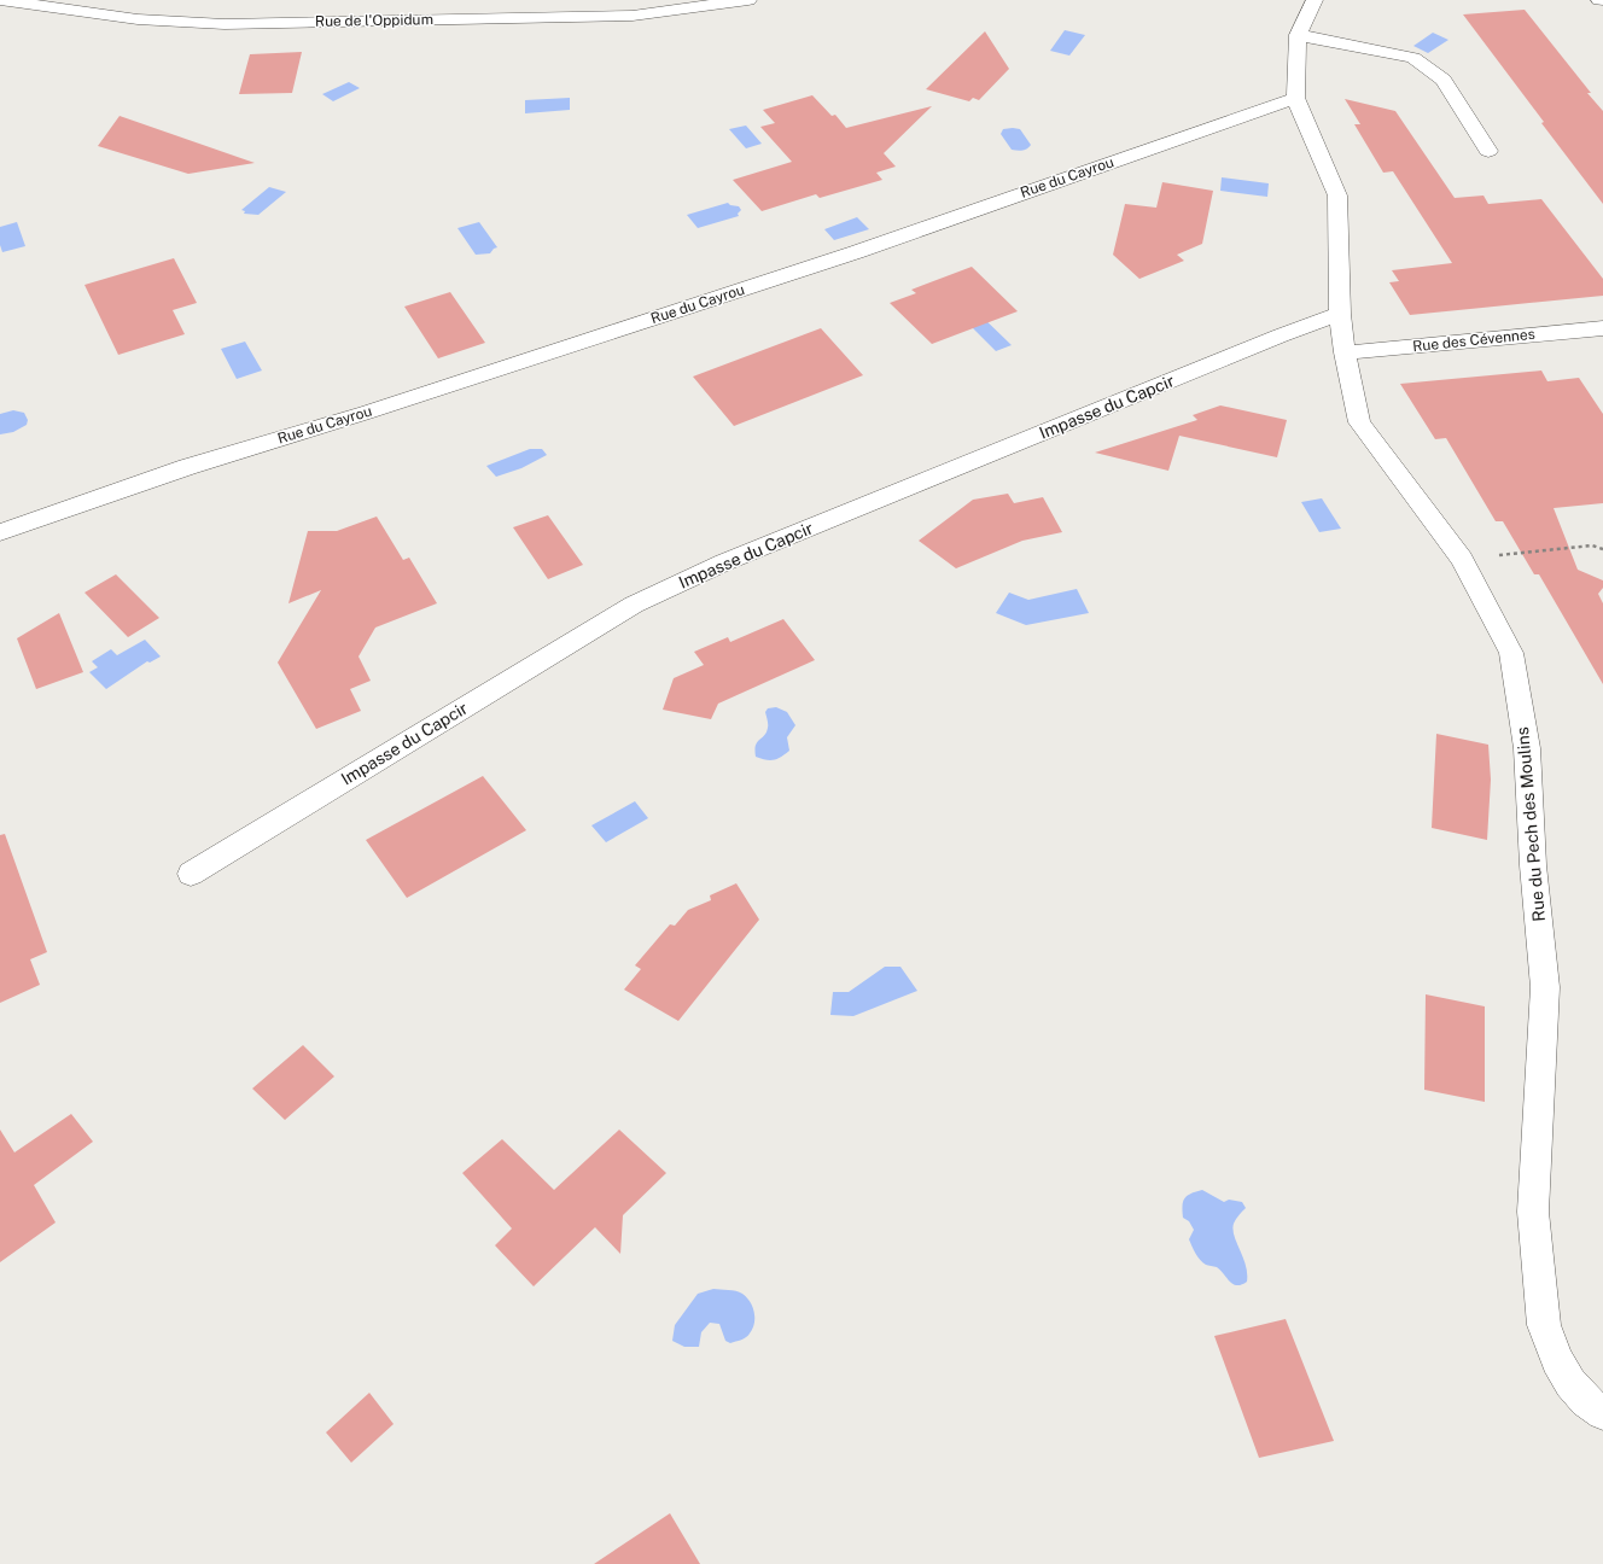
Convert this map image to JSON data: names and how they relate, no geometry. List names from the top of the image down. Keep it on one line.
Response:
{"streets":{"street":["Rue de l'Oppidum","Rue du Cayrou","Rue des Cévennes","Impasse du Capcir","Rue du Pech des Moulins"]},"crossings":[["Rue du Cayrou","Rue du Pech des Moulins"],["Rue des Cévennes","Rue du Pech des Moulins"],["Impasse du Capcir","Rue du Pech des Moulins"]]}
